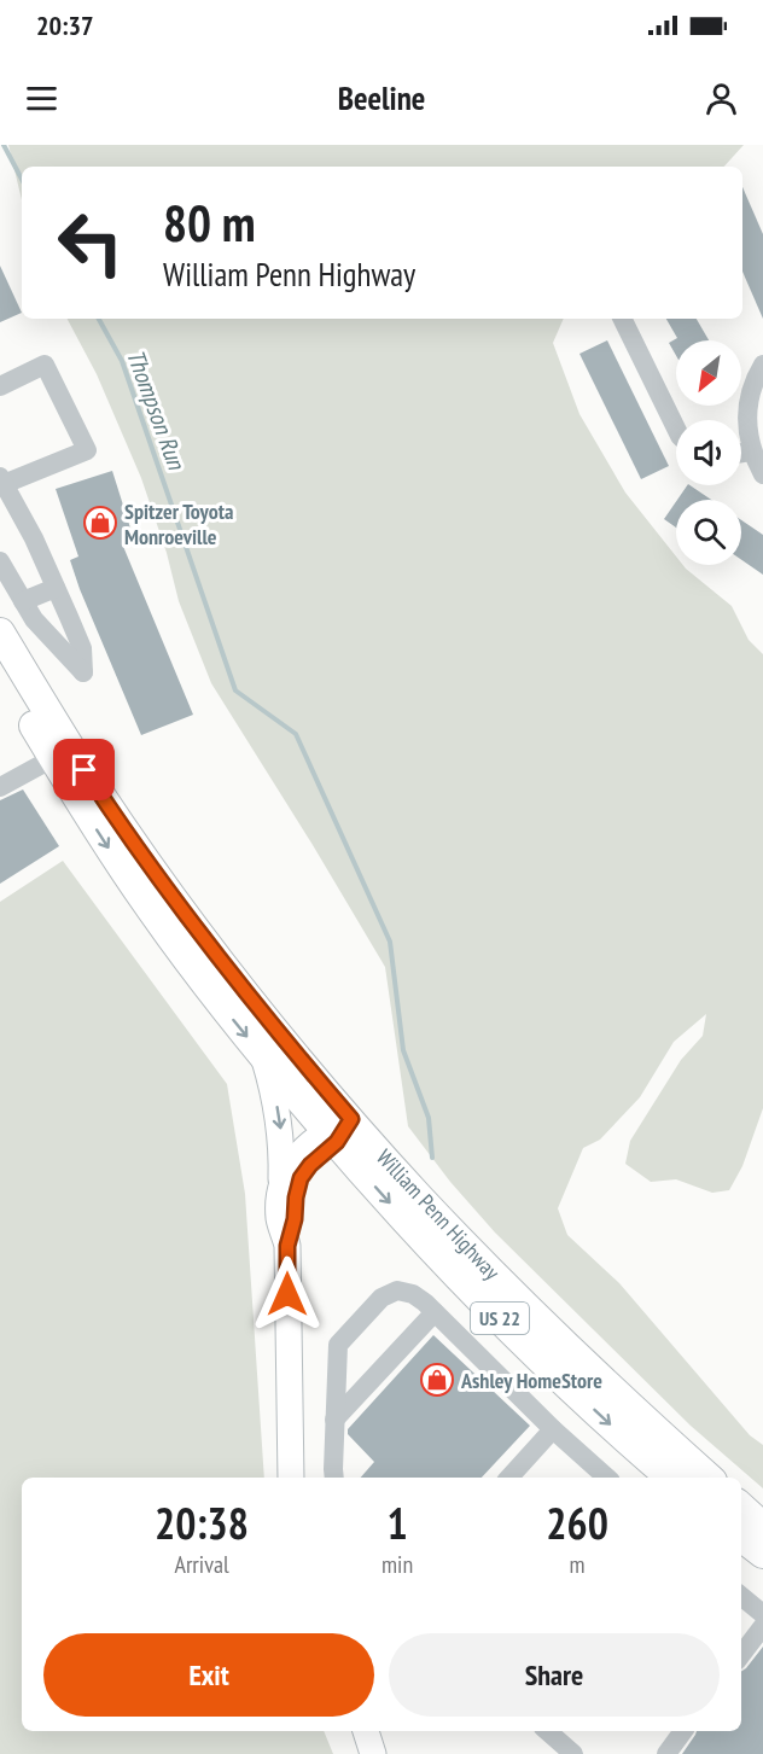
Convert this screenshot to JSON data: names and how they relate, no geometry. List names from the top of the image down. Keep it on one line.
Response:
{"streets":{"highway":["William Penn Highway","US 22"]},"water":["Thompson Run"],"places":{"shop":["Spitzer Toyota Monroeville","Ashley HomeStore"]},"north":"bottom left","page":{"status":"20:37","header":"Beeline","turn":["80 m","William Penn Highway"],"eta":["20:38","Arrival","1","min","260","m"],"buttons":["Exit","Share"]}}
